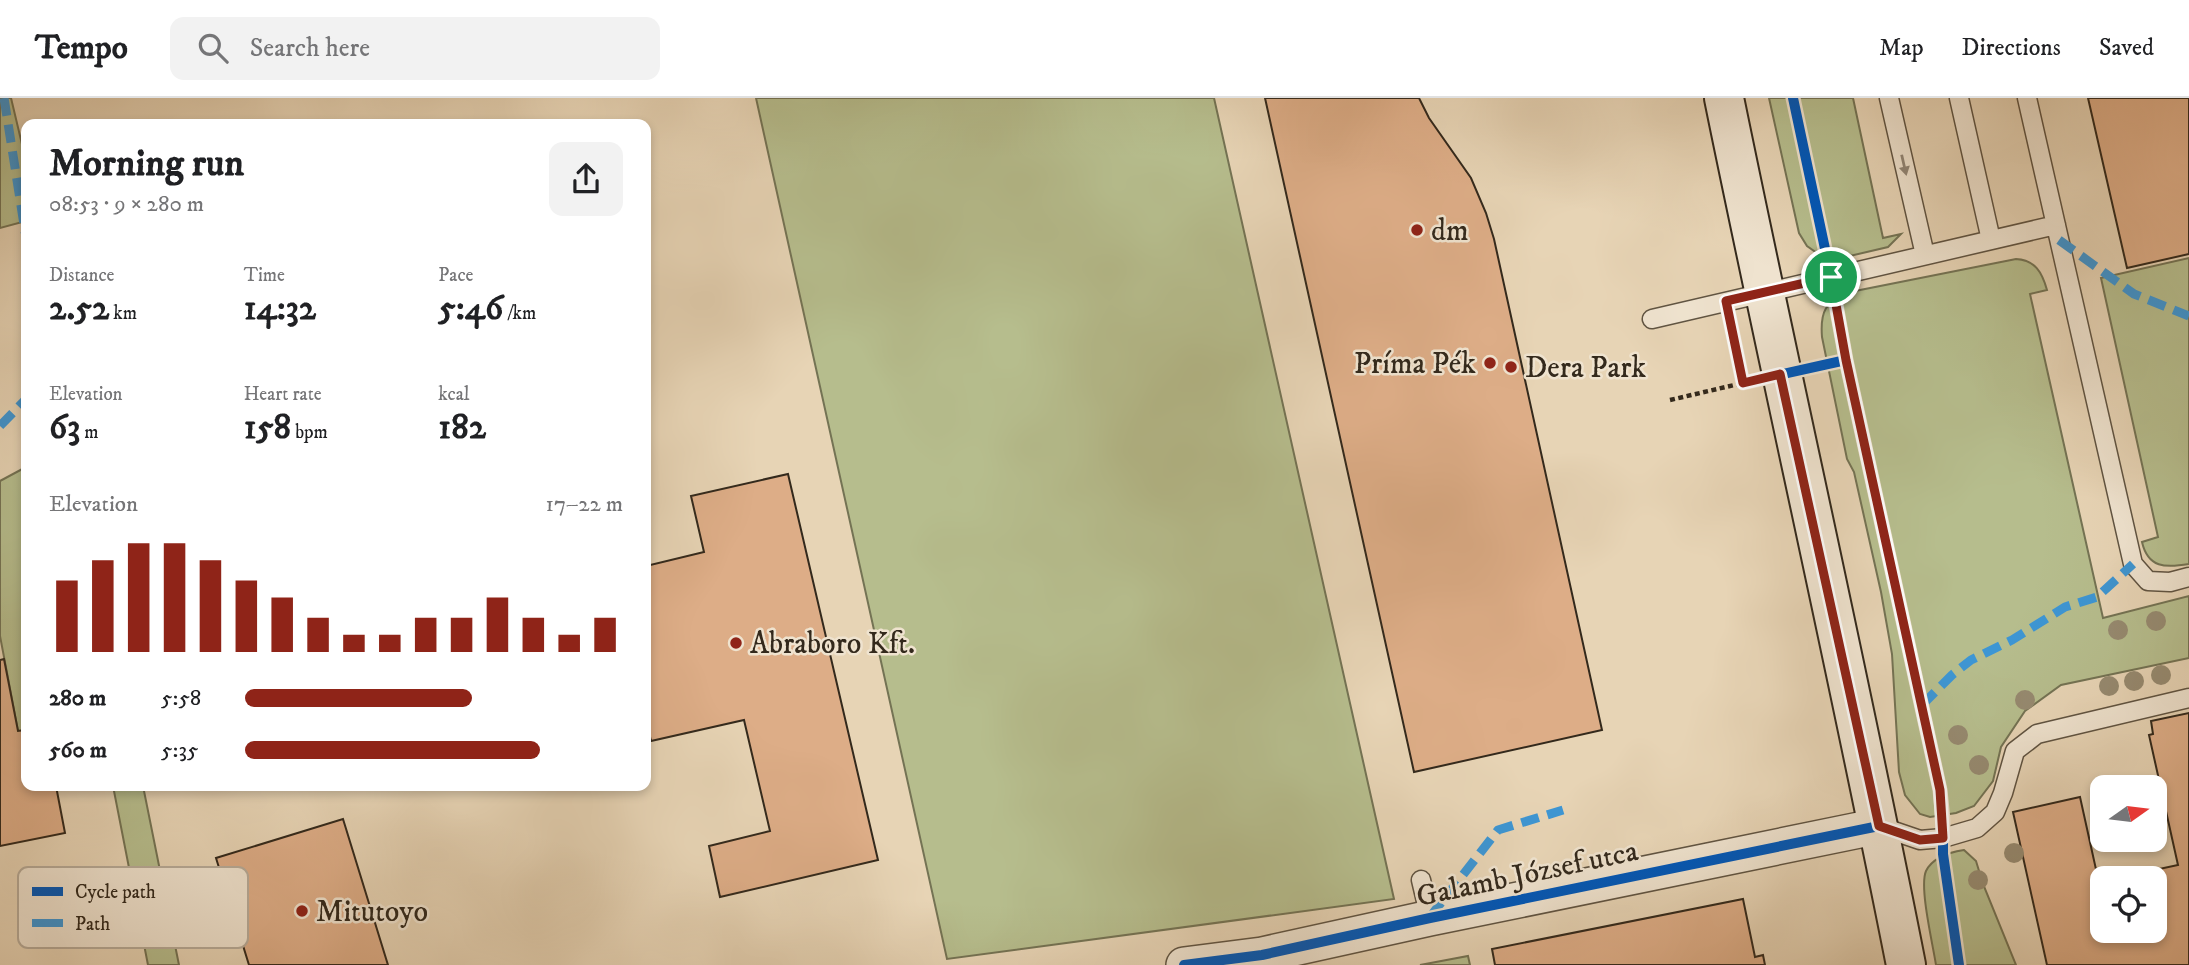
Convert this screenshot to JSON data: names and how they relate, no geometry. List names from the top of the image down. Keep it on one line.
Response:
{"streets":{"street":["Galamb József utca"]},"places":["dm","Príma Pék","Dera Park","Abraboro Kft.","Mitutoyo"],"legend":["Cycle path","Path"],"north":"right","page":{"header":"Tempo","search":"Search here","nav":["Map","Directions","Saved"],"heading":["Morning run","08:53 · 9 × 280 m"],"stats":[["Distance","2.52 km"],["Time","14:32"],["Pace","5:46 /km"],["Elevation","63 m"],["Heart rate","158 bpm"],["kcal","182"]],"chart":["Elevation","17–22 m"],"list":[{"name":"280 m","note":"5:58"},{"name":"560 m","note":"5:35"}]}}
